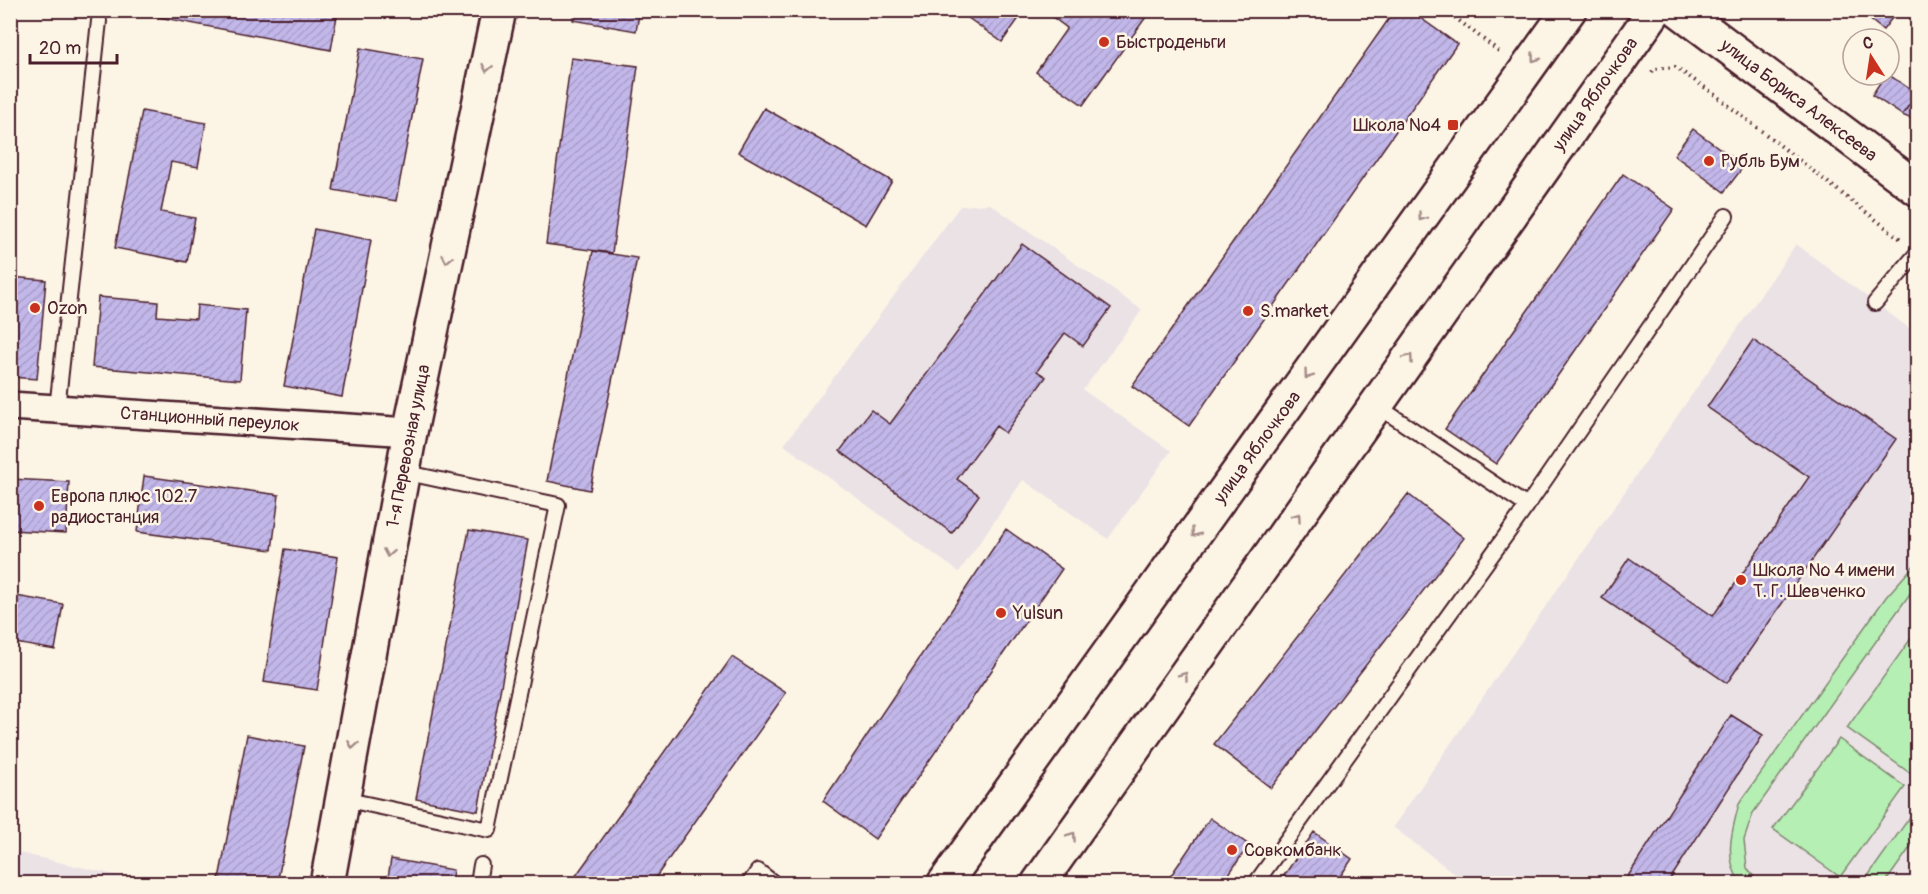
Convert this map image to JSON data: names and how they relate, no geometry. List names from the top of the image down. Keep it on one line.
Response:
{"streets":{"main road":["улица Яблочкова","улица Бориса Алексеева","1-я Перевозная улица"],"street":["Станционный переулок"]},"crossings":[["Станционный переулок","1-я Перевозная улица"]],"one_way":["1-я Перевозная улица"],"places":{"other":["Быстроденьги","Рубль Бум","Ozon","S.market","Европа плюс 102.7 радиостанция","Школа № 4 имени Т. Г. Шевченко","Yulsun","Совкомбанк"],"transit":["Школа №4"]},"scale_bar":"20 m","north":"top"}
